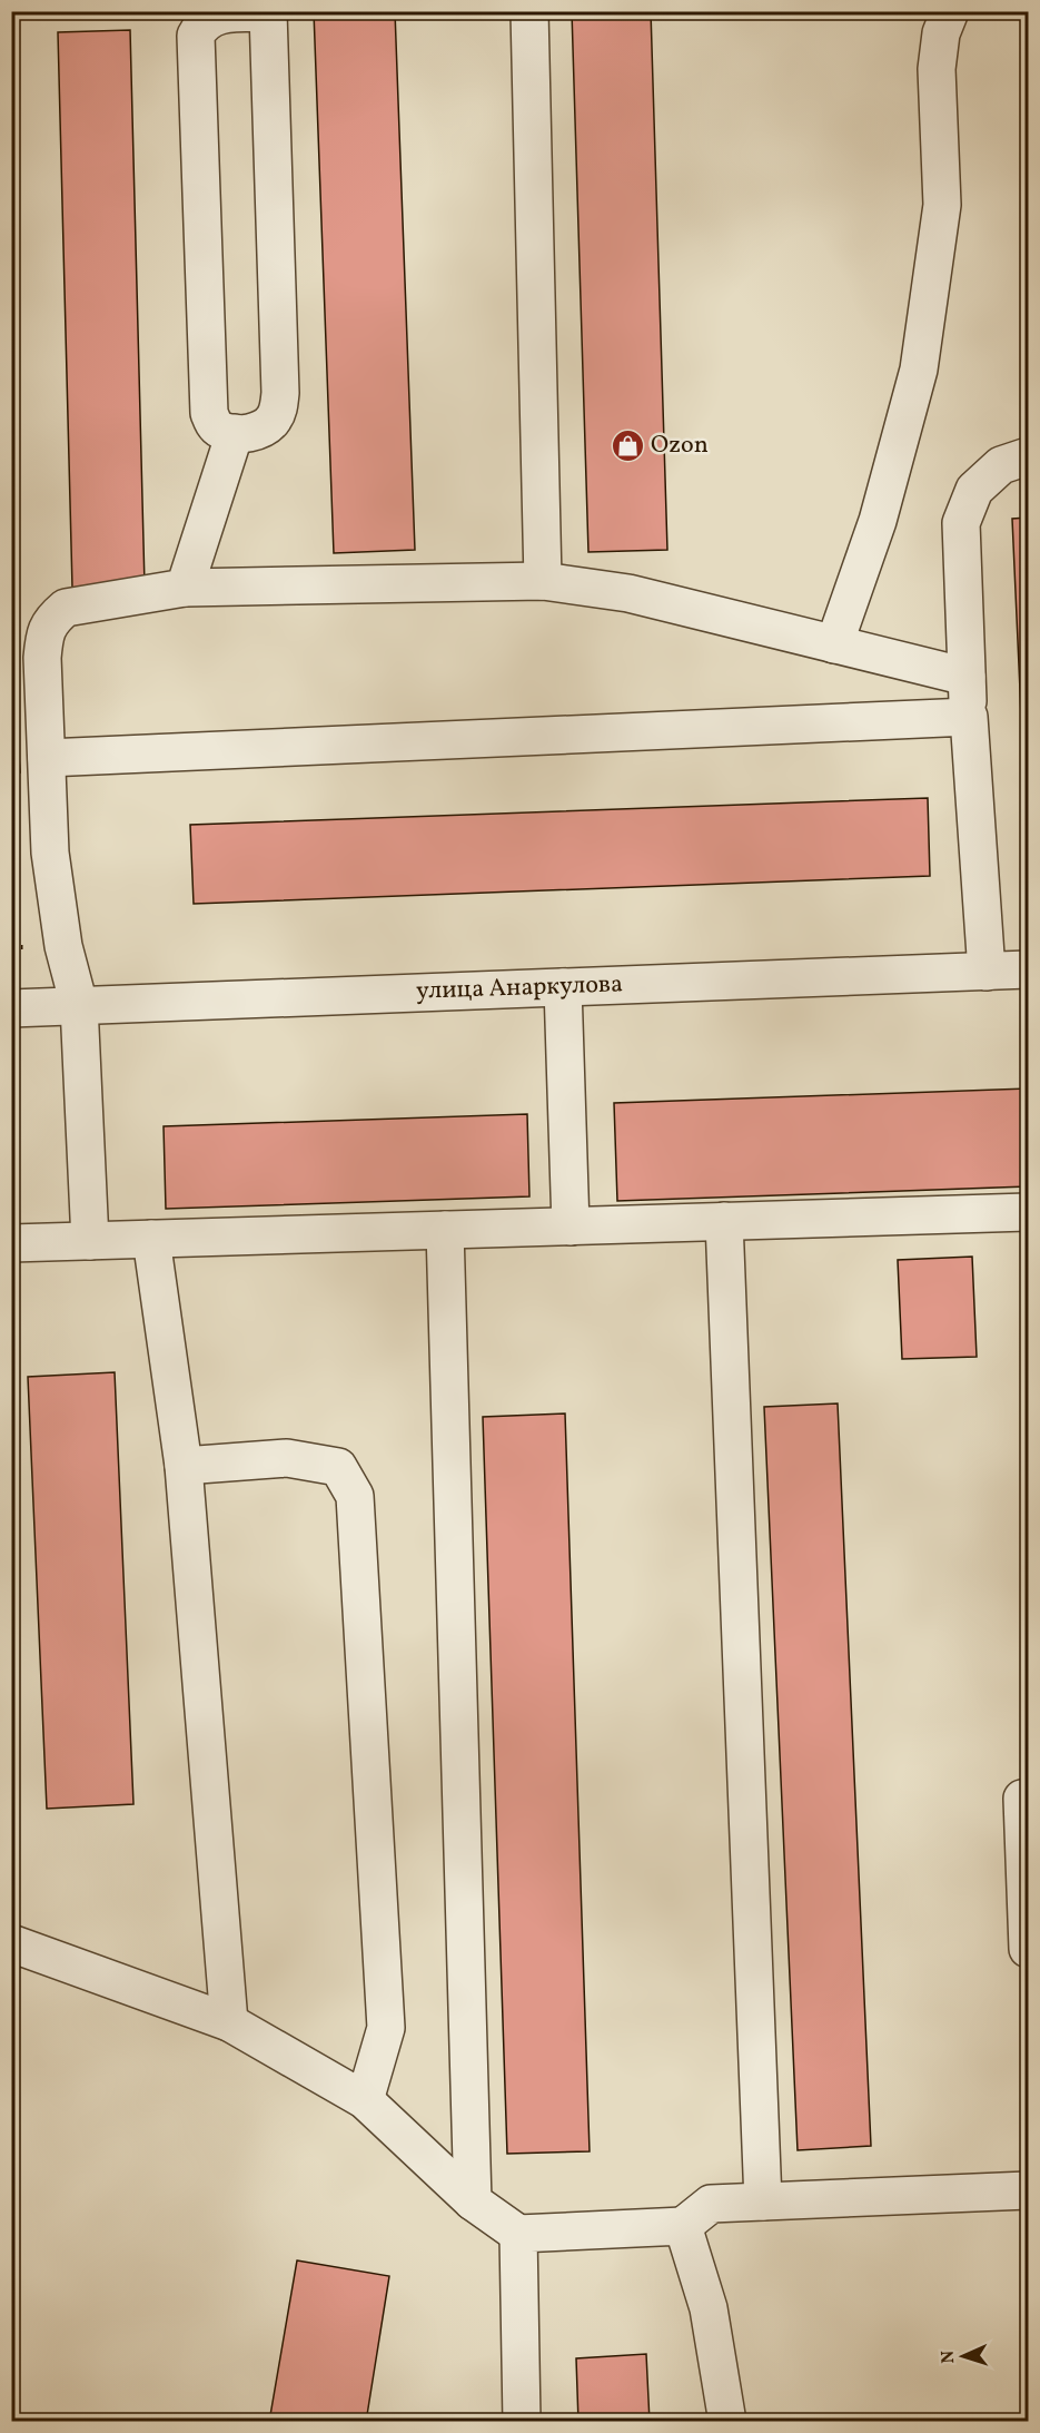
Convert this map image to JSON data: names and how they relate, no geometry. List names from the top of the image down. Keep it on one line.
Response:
{"streets":{"street":["улица Анаркулова"]},"places":{"shop":["Ozon"]},"north":"left"}
